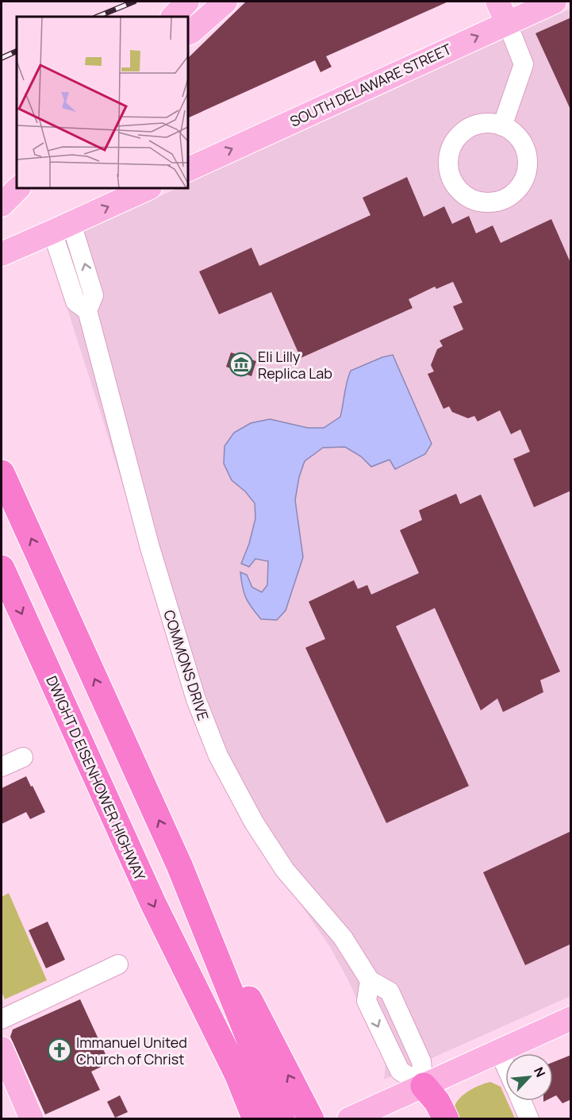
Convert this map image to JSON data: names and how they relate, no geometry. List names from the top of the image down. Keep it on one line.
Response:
{"streets":{"highway":["DWIGHT D EISENHOWER HIGHWAY"],"main road":["SOUTH DELAWARE STREET"],"street":["COMMONS DRIVE"]},"one_way":["SOUTH DELAWARE STREET"],"places":{"museum":["Eli Lilly Replica Lab"],"church":["Immanuel United Church of Christ"]},"north":"top right"}
